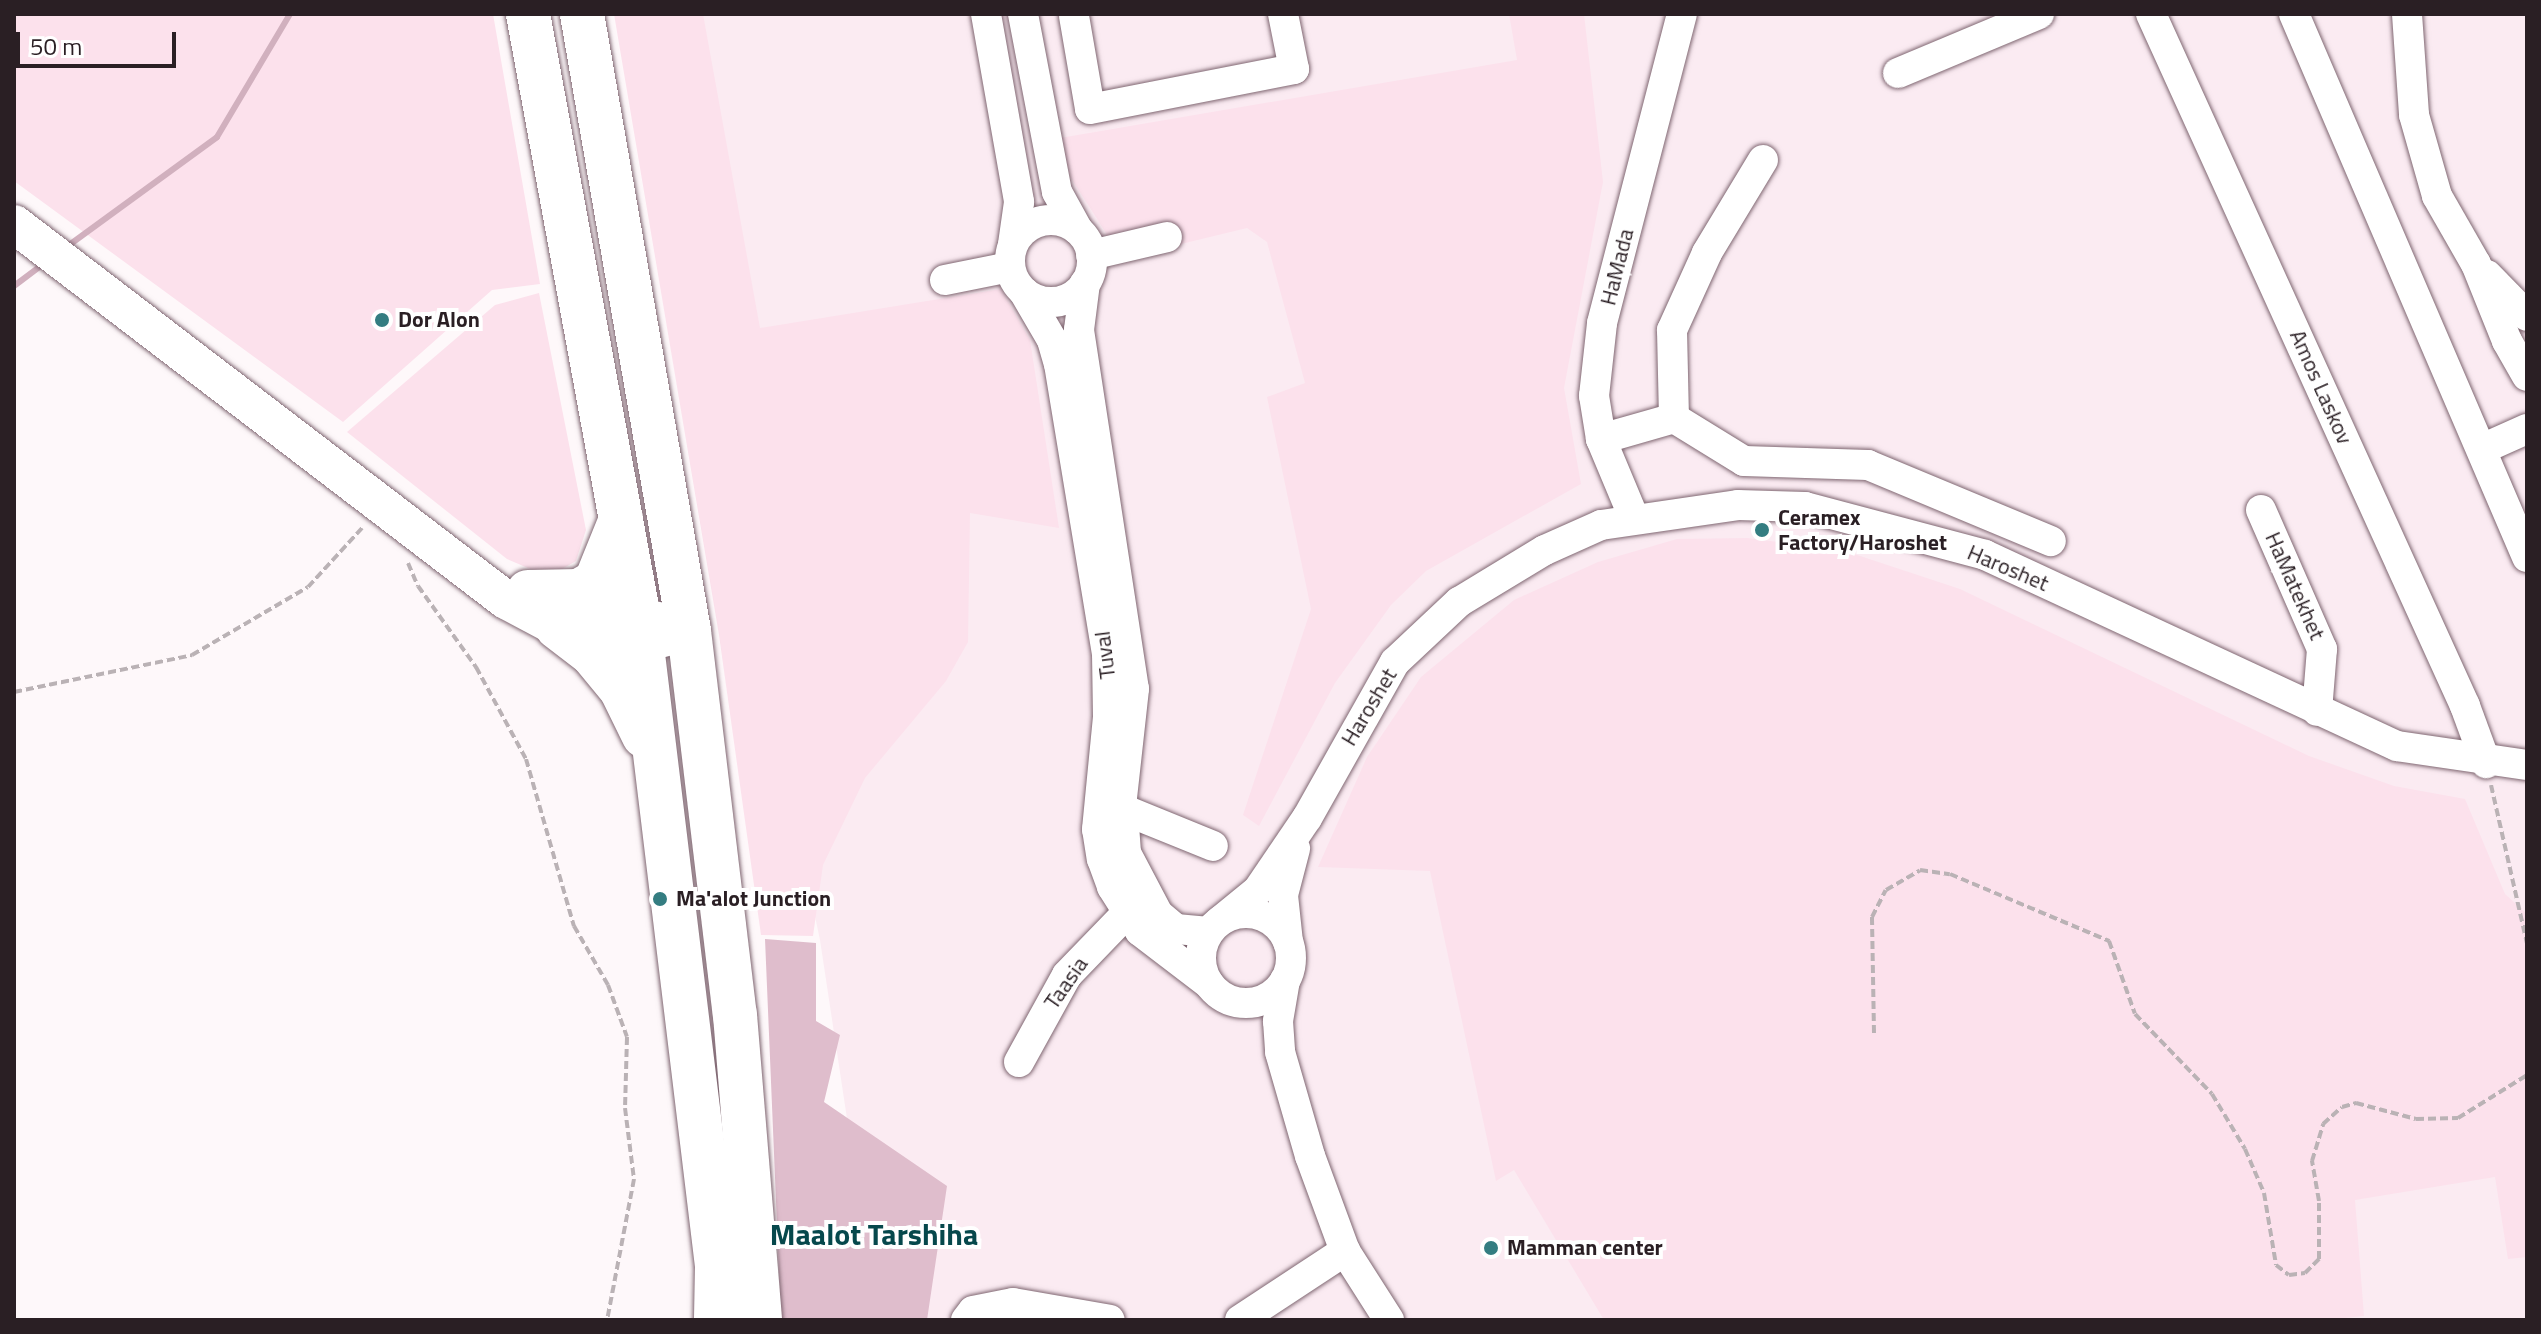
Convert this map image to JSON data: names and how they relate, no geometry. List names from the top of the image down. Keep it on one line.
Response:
{"streets":{"street":["HaMada","Amos Laskov","Haroshet","HaMatekhet","Tuval","Taasia"]},"crossings":[["HaMada","Haroshet"],["Amos Laskov","Haroshet"],["Haroshet","HaMatekhet"],["Haroshet","Tuval"],["Tuval","Taasia"]],"districts":["Maalot Tarshiha"],"places":["Dor Alon","Ceramex Factory/Haroshet","Ma'alot Junction","Mamman center"],"scale_bar":"50 m"}
